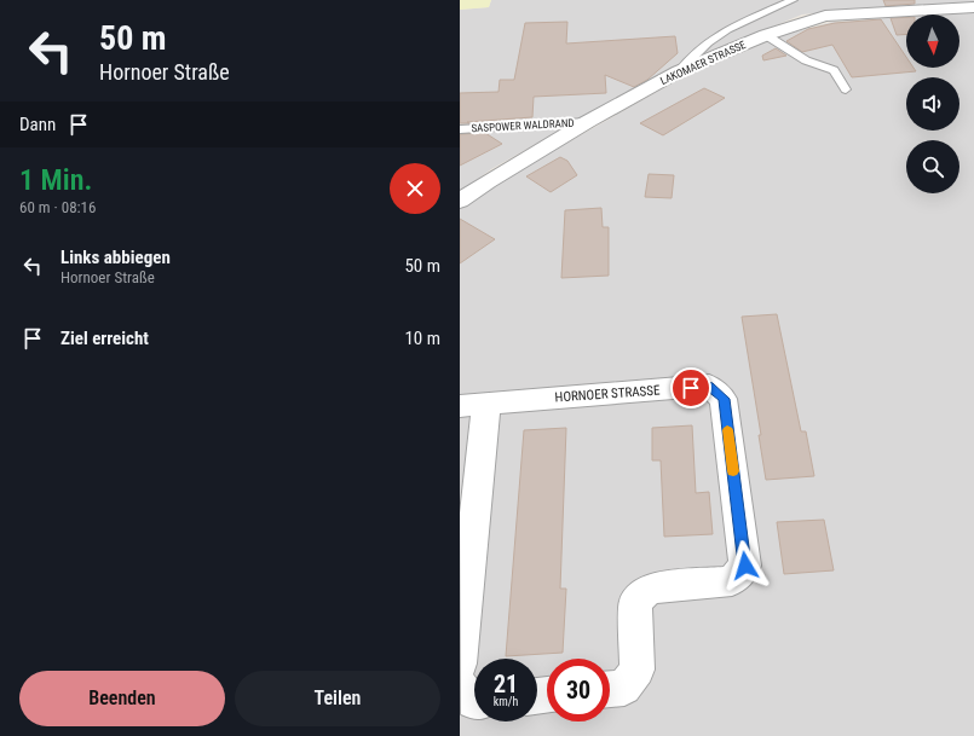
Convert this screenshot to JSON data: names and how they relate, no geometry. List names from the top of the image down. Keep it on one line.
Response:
{"streets":{"street":["LAKOMAER STRASSE","HORNOER STRASSE"],"lane":["SASPOWER WALDRAND"]},"crossings":[["LAKOMAER STRASSE","SASPOWER WALDRAND"]],"north":"bottom","page":{"turn":["50 m","Hornoer Straße"],"then":"Dann","heading":["1 Min.","60 m · 08:16"],"list":[{"name":"Links abbiegen","note":"Hornoer Straße","value":"50 m"},{"name":"Ziel erreicht","value":"10 m"}],"speed":"21 km/h","limit":"30","buttons":["Beenden","Teilen"]}}
